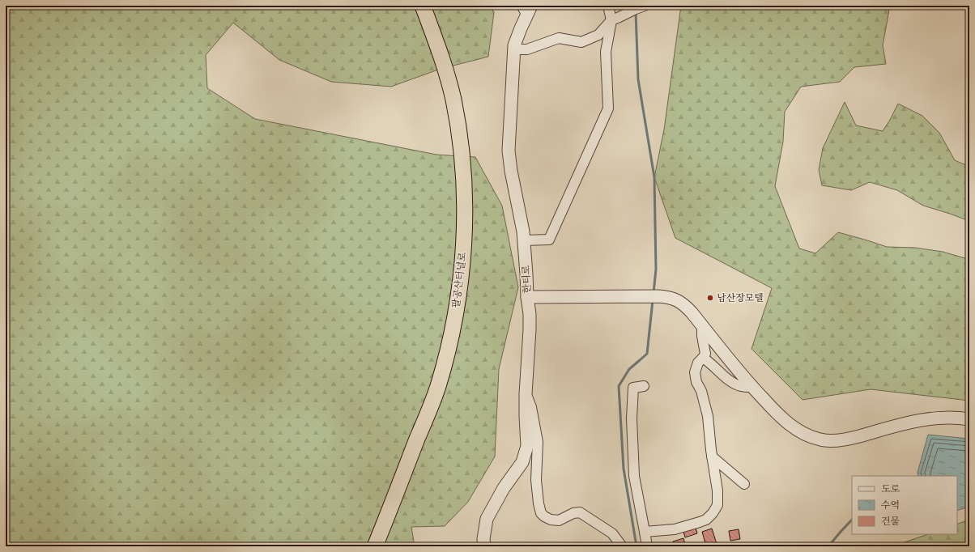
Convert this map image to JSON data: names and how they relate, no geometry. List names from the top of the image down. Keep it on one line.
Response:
{"streets":{"highway":["팔공산터널로"],"street":["한티로"]},"places":["남산장모텔"],"legend":["도로","수역","건물"]}
